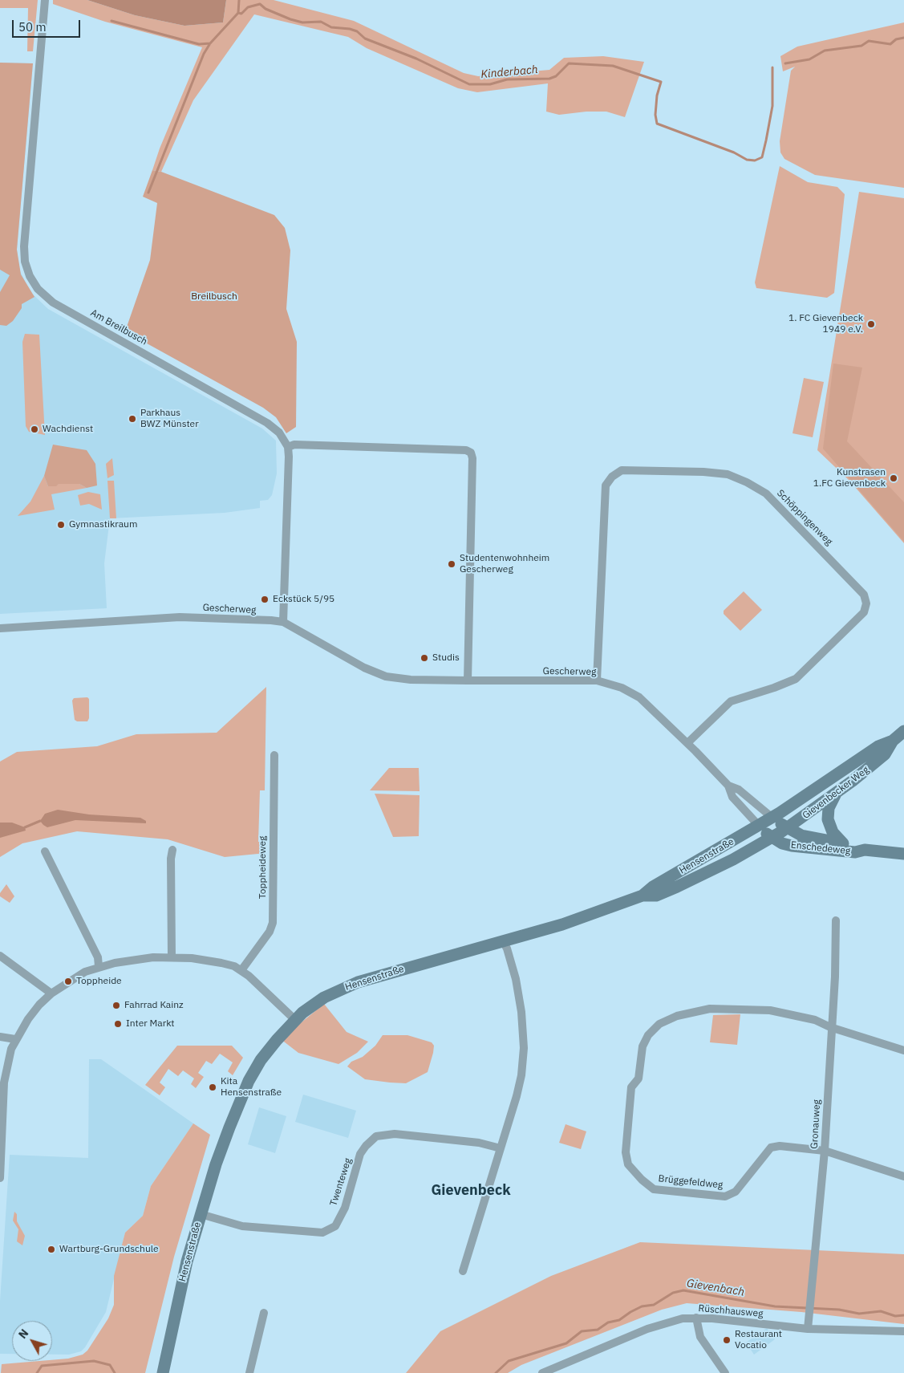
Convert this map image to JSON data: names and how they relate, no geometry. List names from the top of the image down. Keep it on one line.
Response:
{"streets":{"main road":["Gievenbecker Weg","Enschedeweg","Hensenstraße"],"street":["Am Breilbusch","Schöppingenweg","Gescherweg","Toppheideweg","Gronauweg","Twenteweg","Brüggefeldweg","Rüschhausweg"]},"crossings":[["Schöppingenweg","Gescherweg"],["Gescherweg","Gievenbecker Weg"],["Gescherweg","Enschedeweg"],["Gescherweg","Hensenstraße"],["Gievenbecker Weg","Enschedeweg"],["Gievenbecker Weg","Hensenstraße"],["Enschedeweg","Hensenstraße"],["Hensenstraße","Twenteweg"],["Gronauweg","Brüggefeldweg"],["Gronauweg","Rüschhausweg"]],"districts":["Gievenbeck"],"water":["Kinderbach","Gievenbach"],"parks":["Breilbusch"],"places":["1. FC Gievenbeck 1949 e.V.","Parkhaus BWZ Münster","Wachdienst","Kunstrasen 1.FC Gievenbeck","Gymnastikraum","Studentenwohnheim Gescherweg","Eckstück 5/95","Studis","Toppheide","Fahrrad Kainz","Inter Markt","Kita Hensenstraße","Wartburg-Grundschule","Restaurant Vocatio"],"scale_bar":"50 m","north":"top left"}
